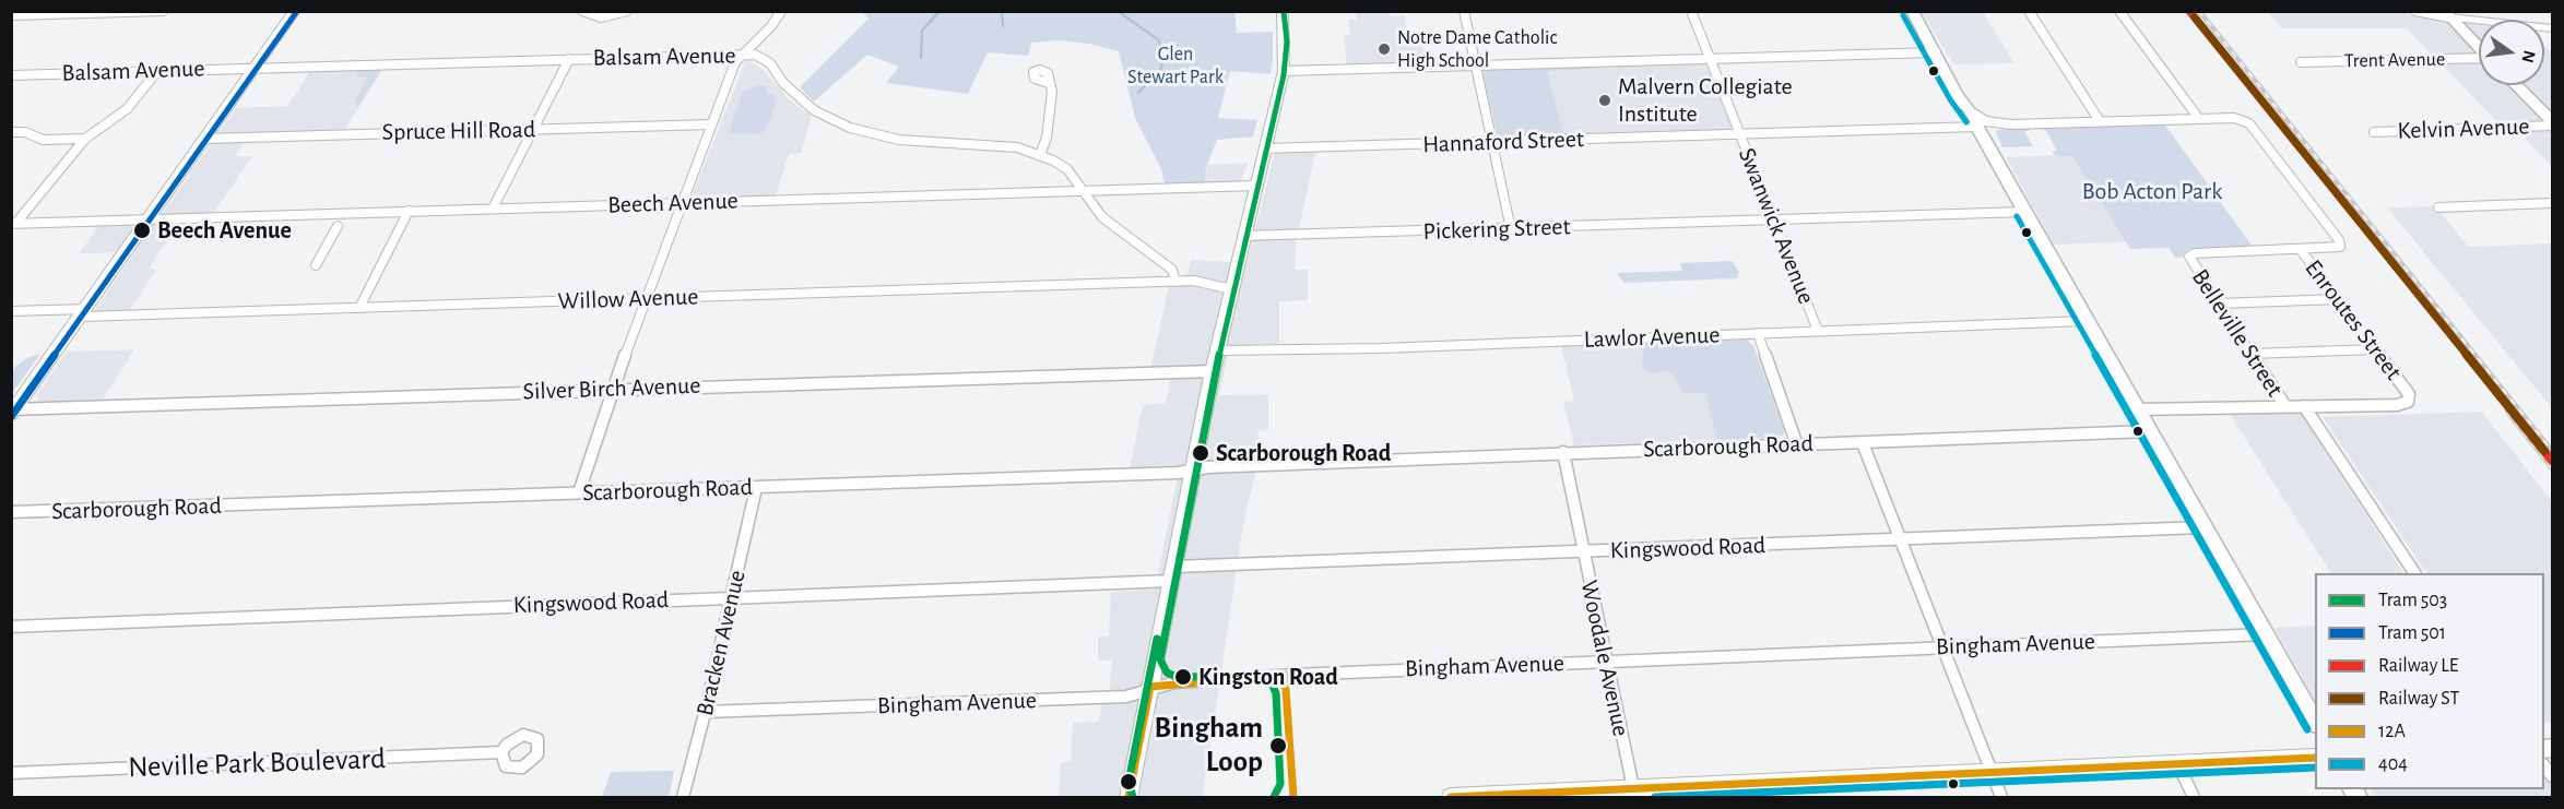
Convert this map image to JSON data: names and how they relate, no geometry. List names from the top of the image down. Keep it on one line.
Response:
{"streets":{"street":["Balsam Avenue","Trent Avenue","Kelvin Avenue","Spruce Hill Road","Hannaford Street","Beech Avenue","Swanwick Avenue","Pickering Street","Willow Avenue","Enroutes Street","Belleville Street","Lawlor Avenue","Silver Birch Avenue","Scarborough Road","Kingswood Road","Bracken Avenue","Bingham Avenue","Woodale Avenue","Neville Park Boulevard"]},"crossings":[["Balsam Avenue","Beech Avenue"],["Balsam Avenue","Willow Avenue"],["Hannaford Street","Swanwick Avenue"],["Swanwick Avenue","Pickering Street"],["Swanwick Avenue","Lawlor Avenue"],["Enroutes Street","Belleville Street"],["Scarborough Road","Bracken Avenue"],["Scarborough Road","Woodale Avenue"],["Kingswood Road","Bracken Avenue"],["Kingswood Road","Woodale Avenue"],["Bracken Avenue","Bingham Avenue"],["Bingham Avenue","Woodale Avenue"]],"parks":["Glen Stewart Park","Bob Acton Park"],"places":["Notre Dame Catholic High School","Malvern Collegiate Institute","Beech Avenue","Scarborough Road","Kingston Road","Bingham Loop"],"lines":["tram line 503","tram line 501","rail line LE","transit line 404","rail line ST","transit line 12A"],"legend":["Tram 503","Tram 501","Railway LE","Railway ST","12A","404"],"north":"right"}
